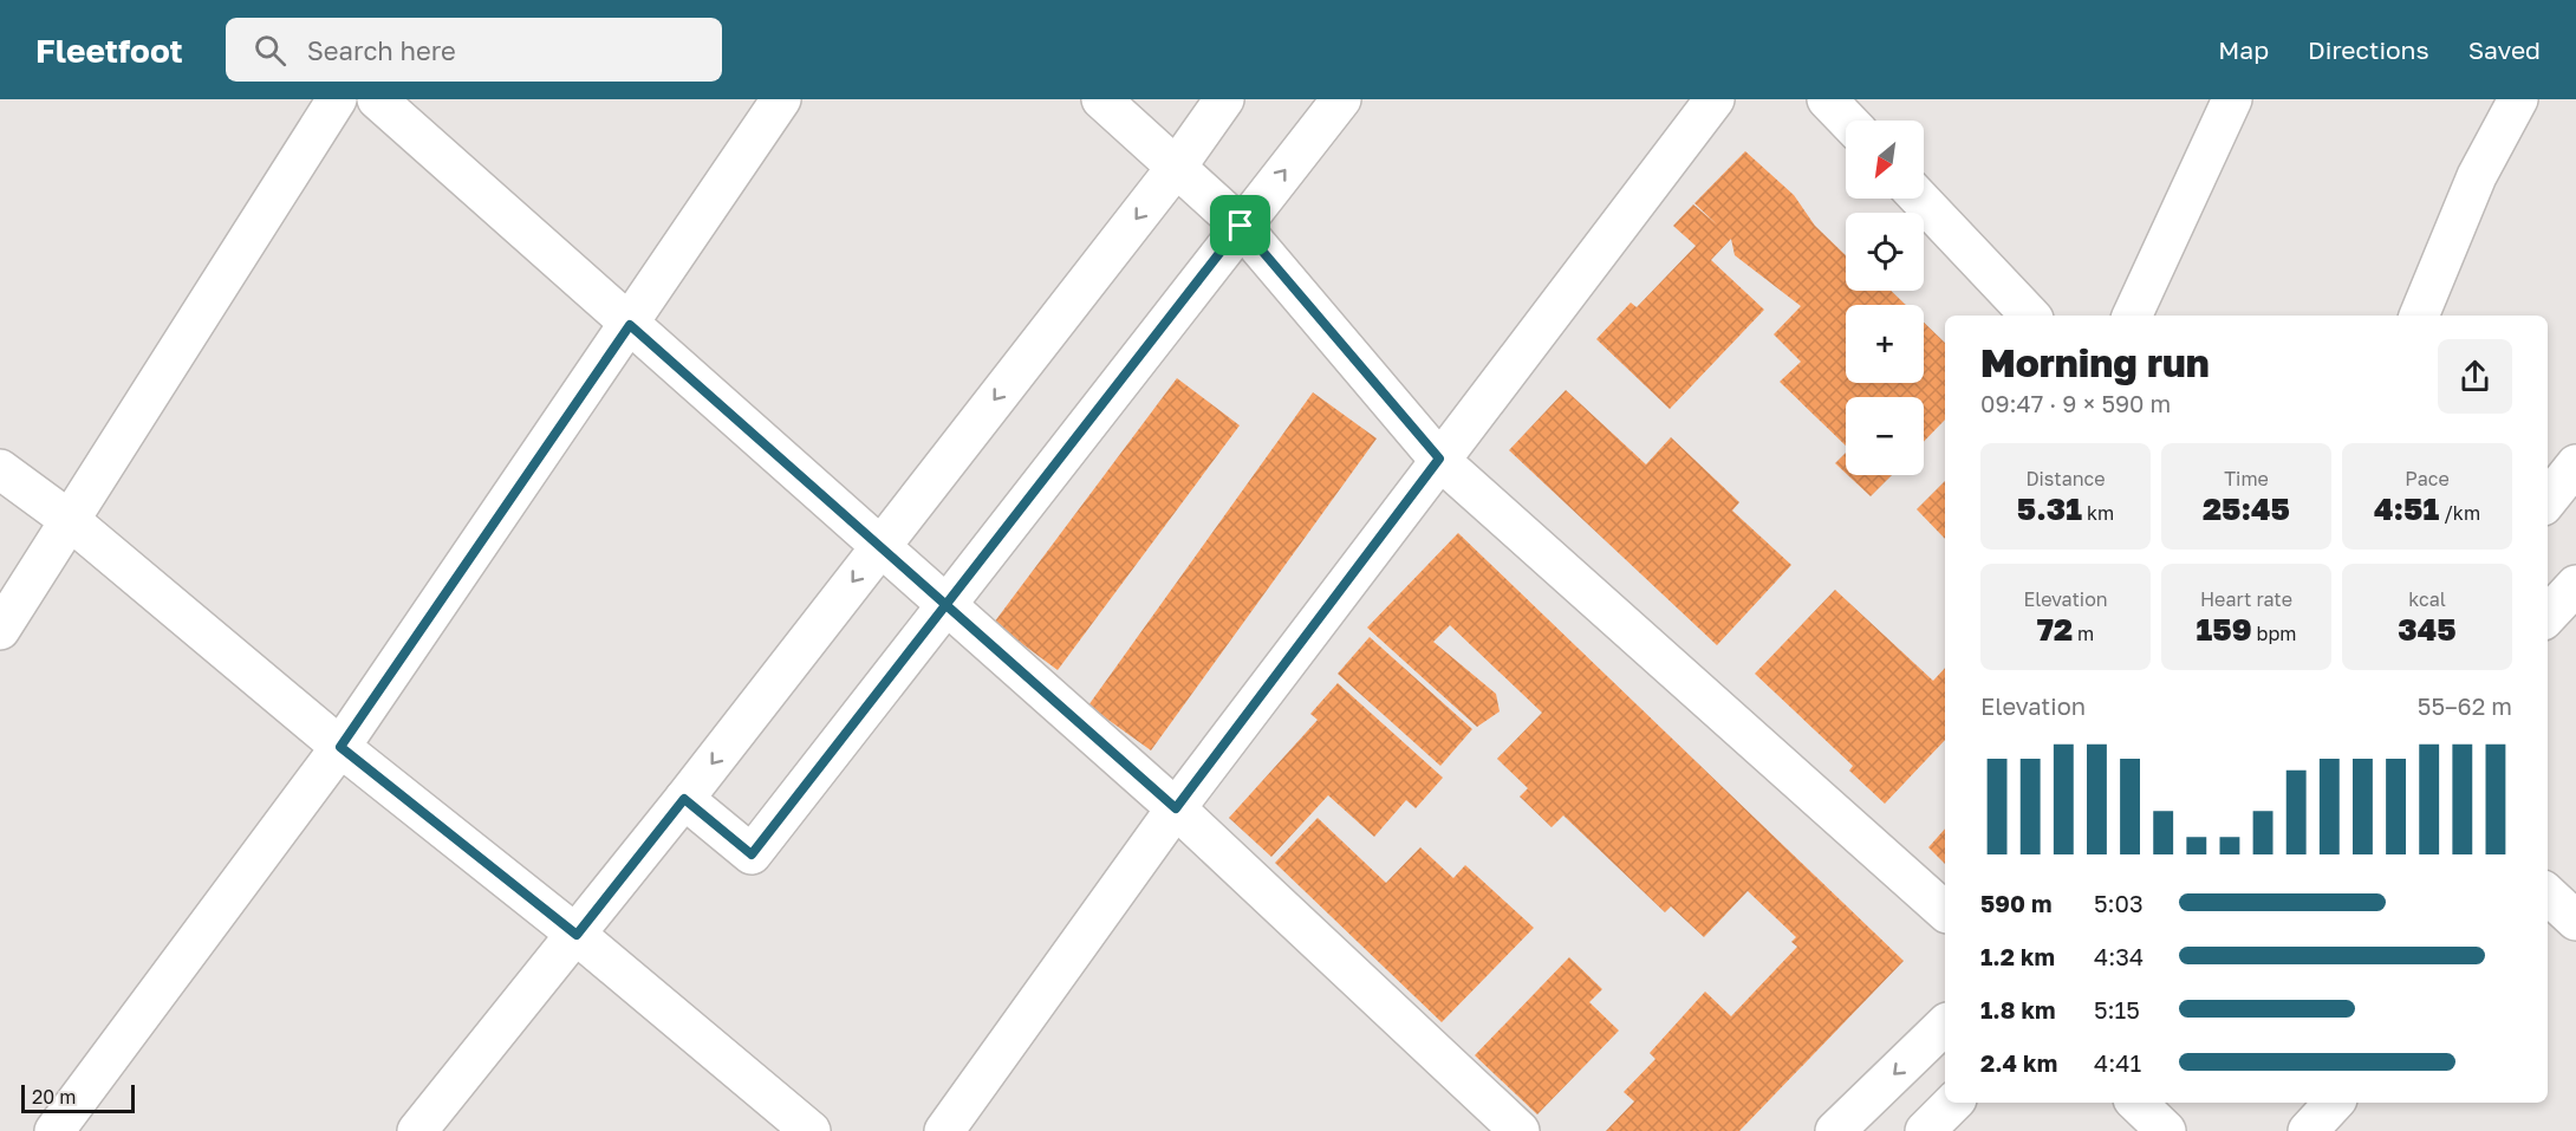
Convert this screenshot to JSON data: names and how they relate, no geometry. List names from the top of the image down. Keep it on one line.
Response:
{"scale_bar":"20 m","north":"bottom left","page":{"header":"Fleetfoot","search":"Search here","nav":["Map","Directions","Saved"],"map_buttons":["+","−"],"heading":["Morning run","09:47 · 9 × 590 m"],"stats":[["Distance","5.31 km"],["Time","25:45"],["Pace","4:51 /km"],["Elevation","72 m"],["Heart rate","159 bpm"],["kcal","345"]],"chart":["Elevation","55–62 m"],"list":[{"name":"590 m","note":"5:03"},{"name":"1.2 km","note":"4:34"},{"name":"1.8 km","note":"5:15"},{"name":"2.4 km","note":"4:41"}],"scale":"20 m"}}
